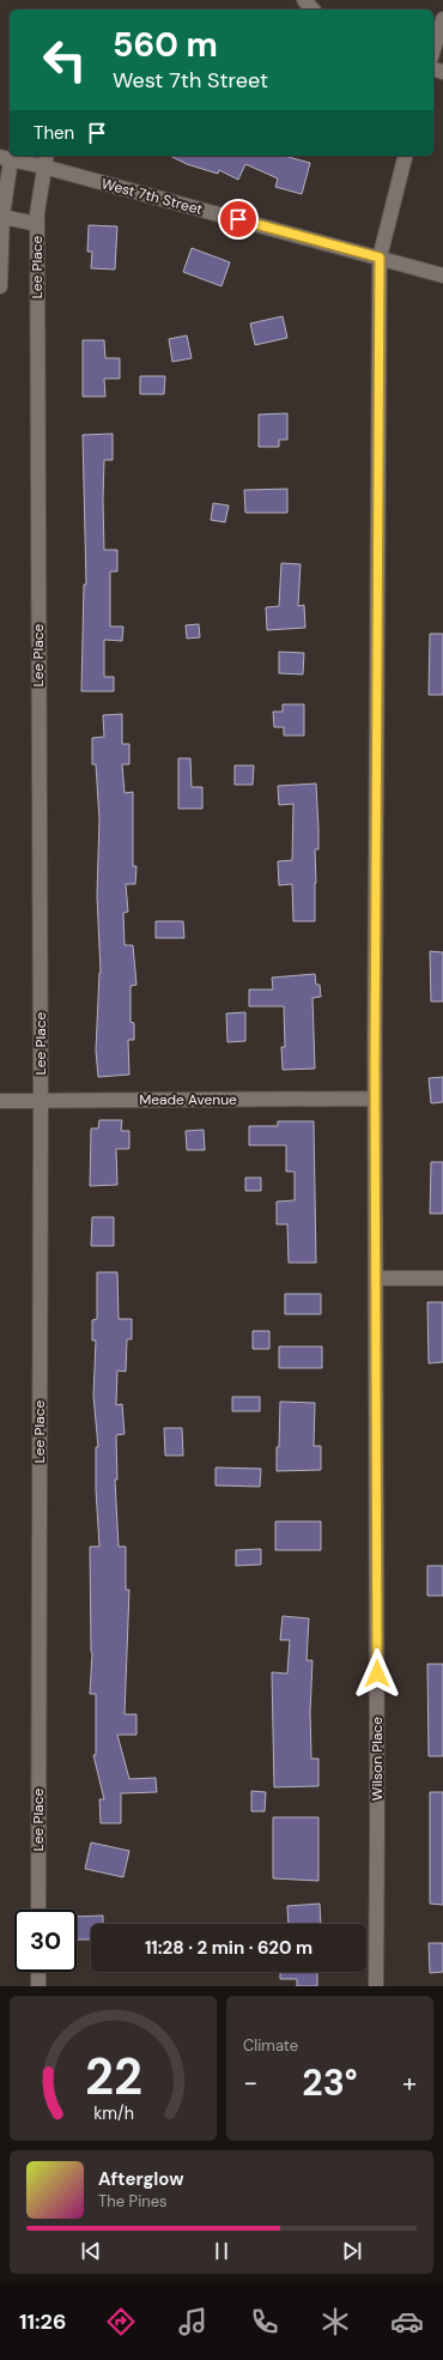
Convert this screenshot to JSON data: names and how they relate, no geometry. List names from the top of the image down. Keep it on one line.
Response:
{"streets":{"street":["West 7th Street","Lee Place","Meade Avenue","Wilson Place"]},"crossings":[["West 7th Street","Lee Place"],["West 7th Street","Wilson Place"],["Lee Place","Meade Avenue"],["Meade Avenue","Wilson Place"]],"page":{"turn":["560 m","West 7th Street"],"then":"Then","limit":"30","trip":"11:28 · 2 min · 620 m","tile":"Climate","heat":["−","23°","+"],"song":["Afterglow","The Pines"],"tabs":"11:26","gauge":["22","km/h"]}}
